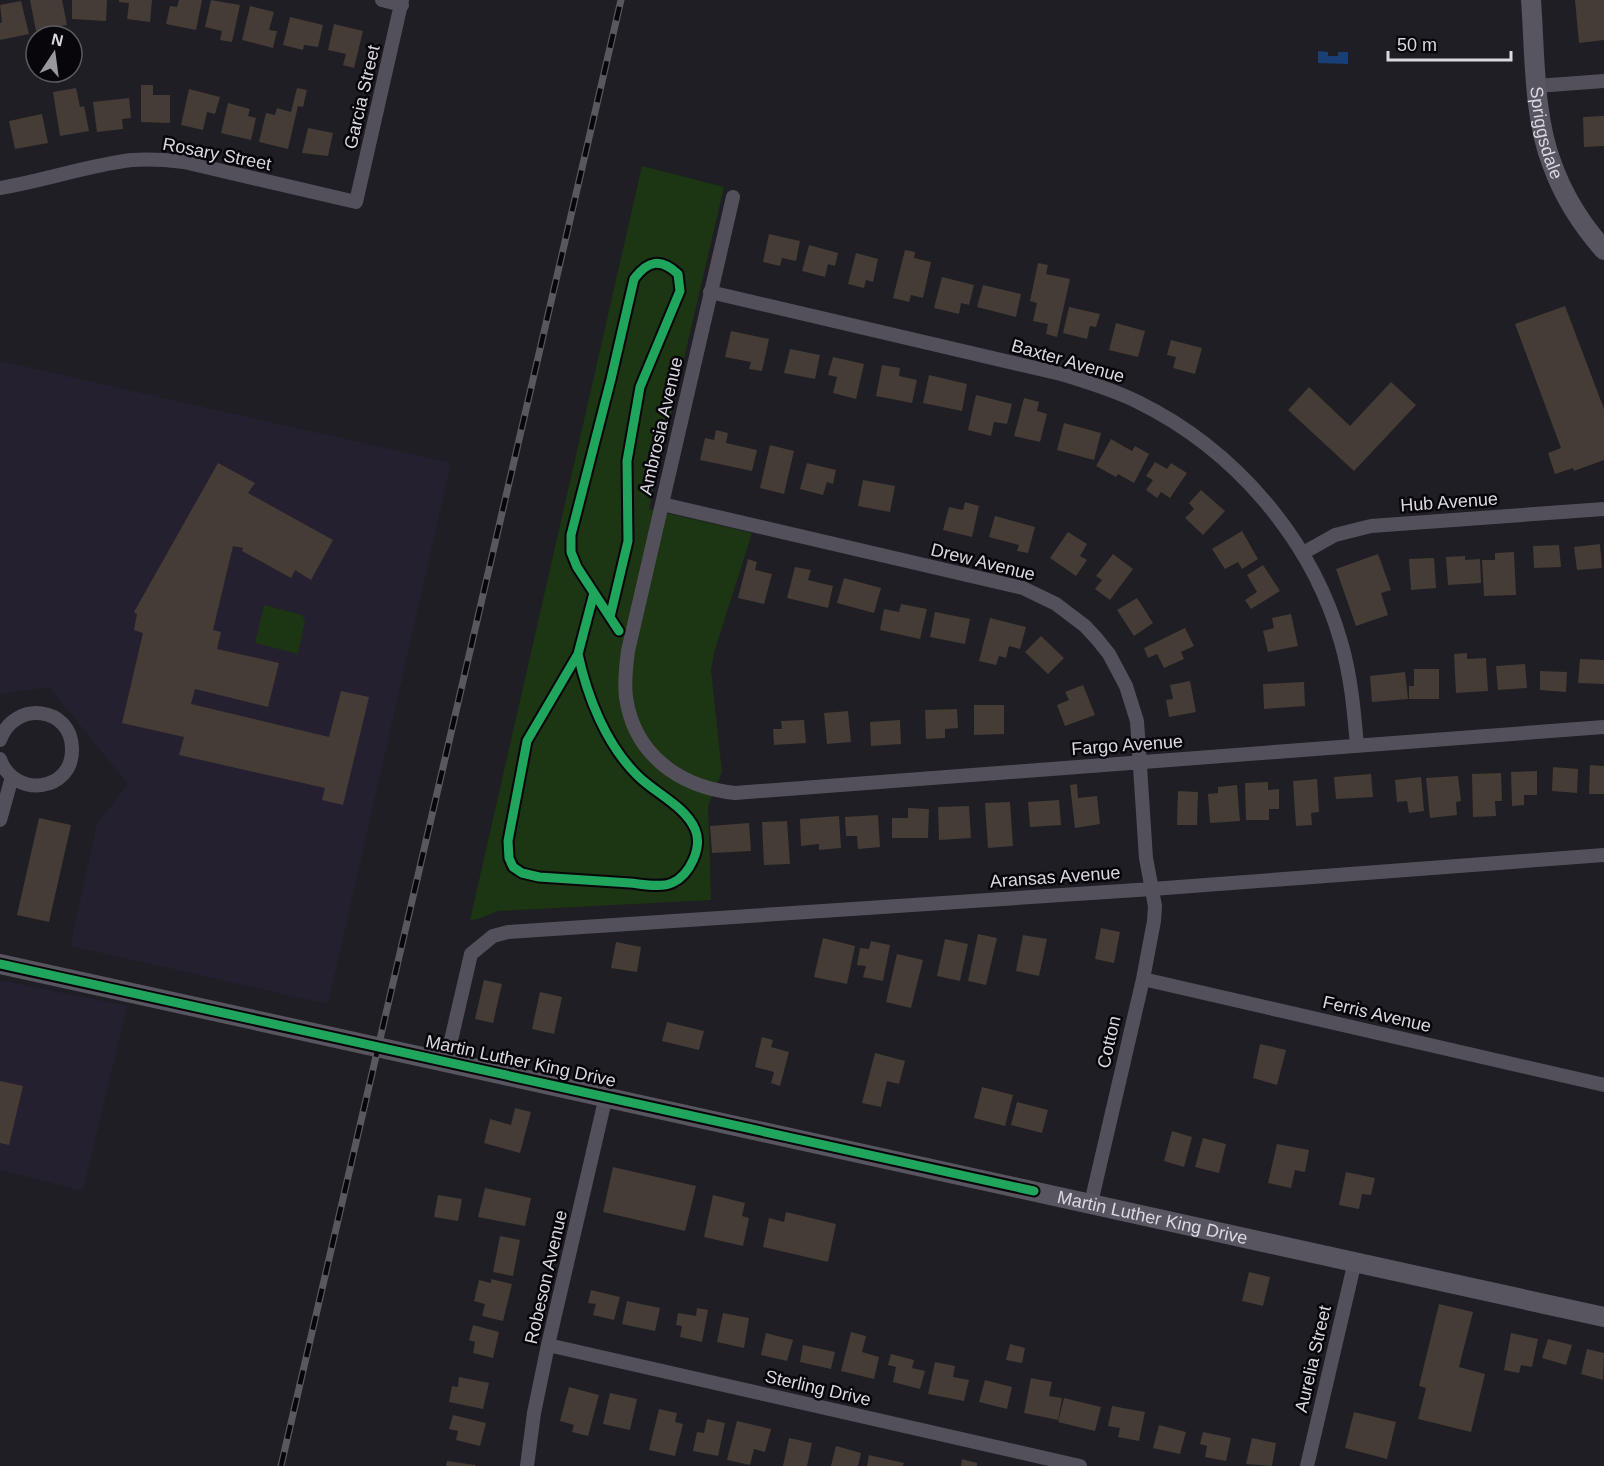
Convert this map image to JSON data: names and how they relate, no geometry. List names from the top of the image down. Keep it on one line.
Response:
{"streets":{"main road":["Spriggsdale","Martin Luther King Drive"],"street":["Garcia Street","Rosary Street","Baxter Avenue","Ambrosia Avenue","Hub Avenue","Drew Avenue","Fargo Avenue","Aransas Avenue","Ferris Avenue","Cotton","Robeson Avenue","Aurelia Street","Sterling Drive"]},"crossings":[["Garcia Street","Rosary Street"],["Baxter Avenue","Ambrosia Avenue"],["Baxter Avenue","Hub Avenue"],["Baxter Avenue","Fargo Avenue"],["Ambrosia Avenue","Drew Avenue"],["Ambrosia Avenue","Fargo Avenue"],["Drew Avenue","Fargo Avenue"],["Drew Avenue","Aransas Avenue"],["Drew Avenue","Cotton"],["Aransas Avenue","Cotton"],["Aransas Avenue","Martin Luther King Drive"],["Ferris Avenue","Cotton"],["Cotton","Martin Luther King Drive"],["Martin Luther King Drive","Robeson Avenue"],["Martin Luther King Drive","Aurelia Street"],["Robeson Avenue","Sterling Drive"]],"scale_bar":"50 m","north":"top"}
